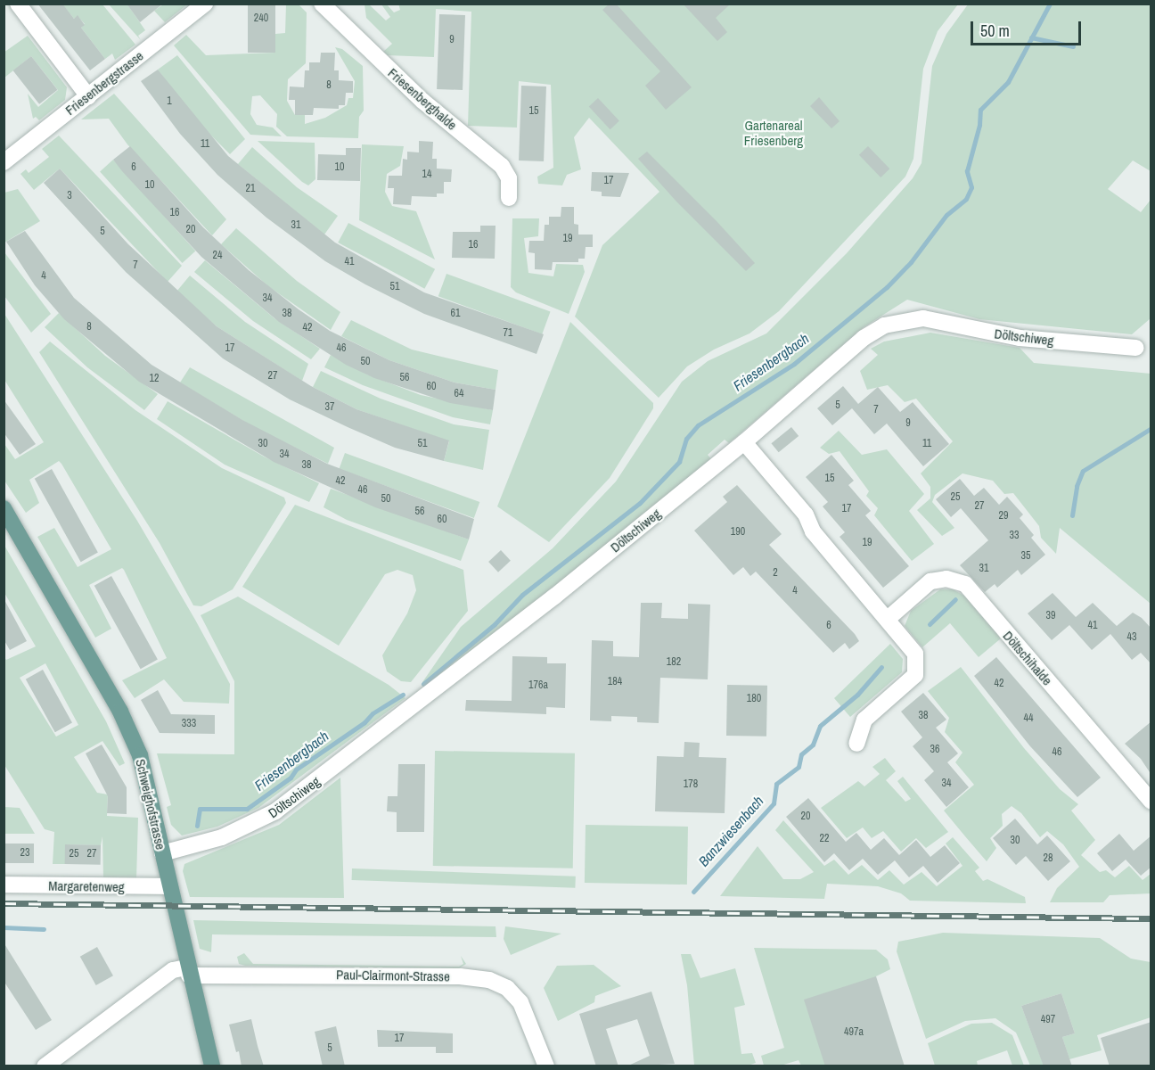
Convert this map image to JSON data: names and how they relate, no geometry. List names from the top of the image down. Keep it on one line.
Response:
{"streets":{"main road":["Schweighofstrasse"],"street":["Friesenbergstrasse","Friesenberghalde","Döltschiweg","Döltschihalde","Margaretenweg","Paul-Clairmont-Strasse"]},"crossings":[["Döltschiweg","Schweighofstrasse"],["Schweighofstrasse","Margaretenweg"],["Schweighofstrasse","Paul-Clairmont-Strasse"]],"water":["Friesenbergbach","Banzwiesenbach"],"parks":["Gartenareal Friesenberg"],"house_numbers":["240","9","8","1","15","11","6","10","14","17","10","21","3","16","31","20","5","19","16","24","41","7","4","51","34","38","61","8","42","71","17","46","50","27","56","12","60","64","5","37","7","9","30","51","11","34","38","15","42","46","25","50","27","17","56","29","60","190","33","19","35","31","2","4","39","6","41","43","182","184","42","176a","180","38","44","333","36","46","34","178","20","22","30","23","25","27","28","497","497a","17","5"],"scale_bar":"50 m"}
